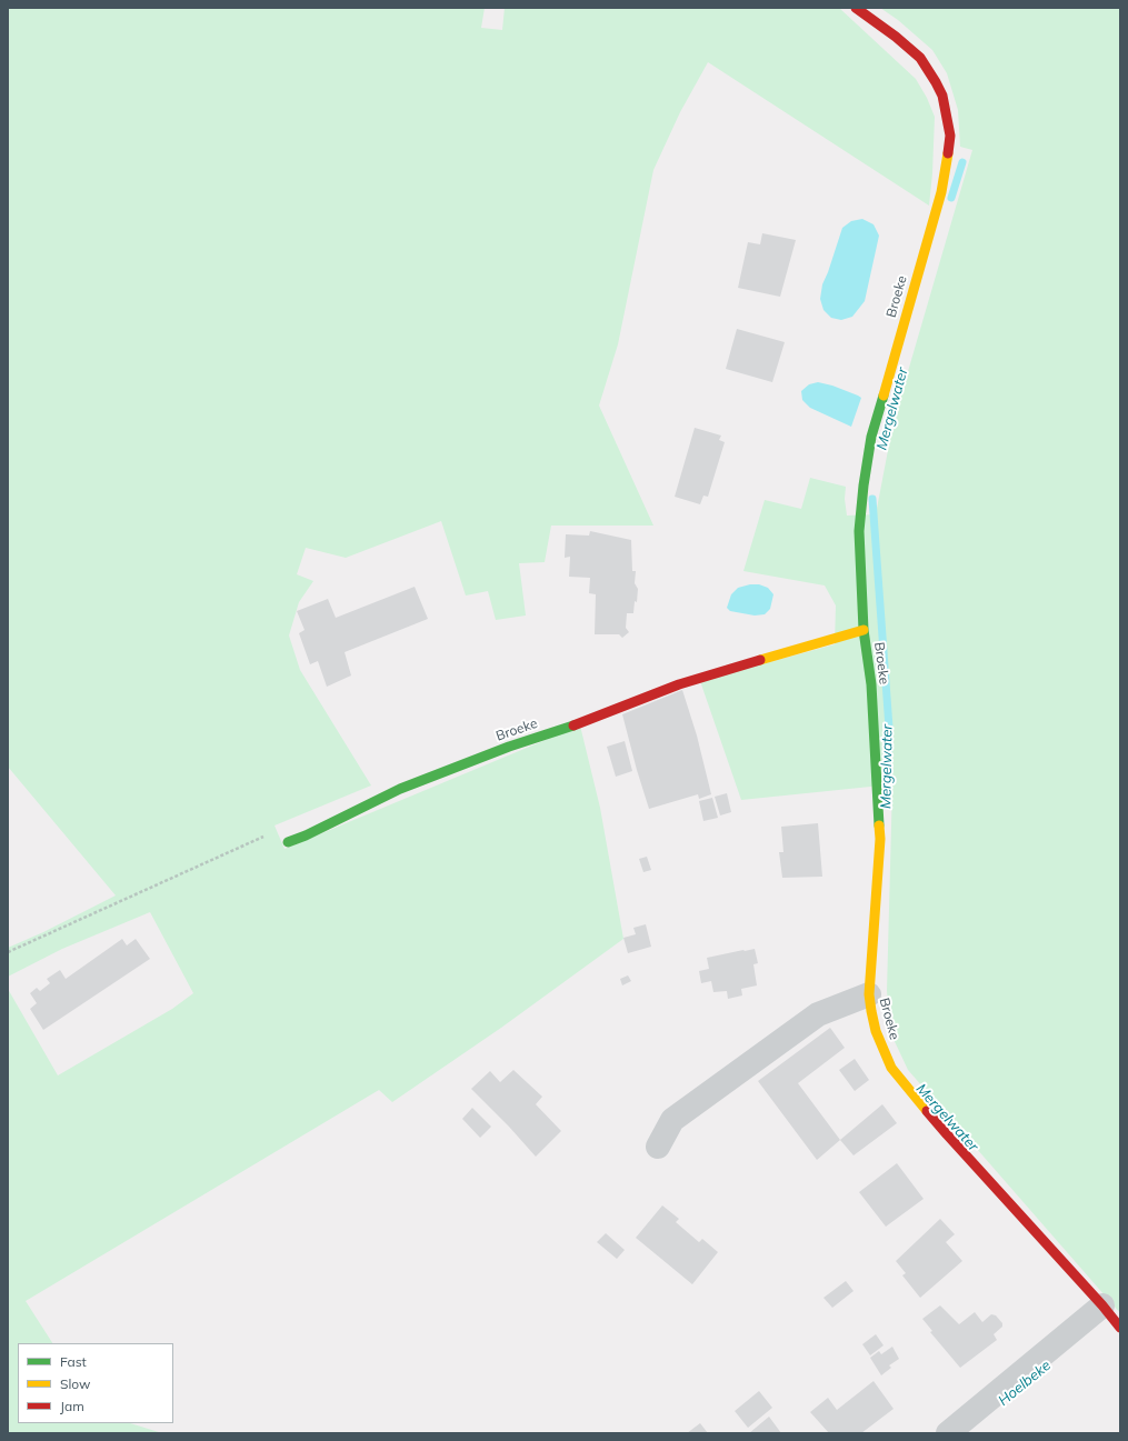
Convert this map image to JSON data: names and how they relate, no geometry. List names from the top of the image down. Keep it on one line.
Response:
{"streets":{"street":["Broeke"]},"water":["Mergelwater","Hoelbeke"],"legend":["Fast","Slow","Jam"]}
